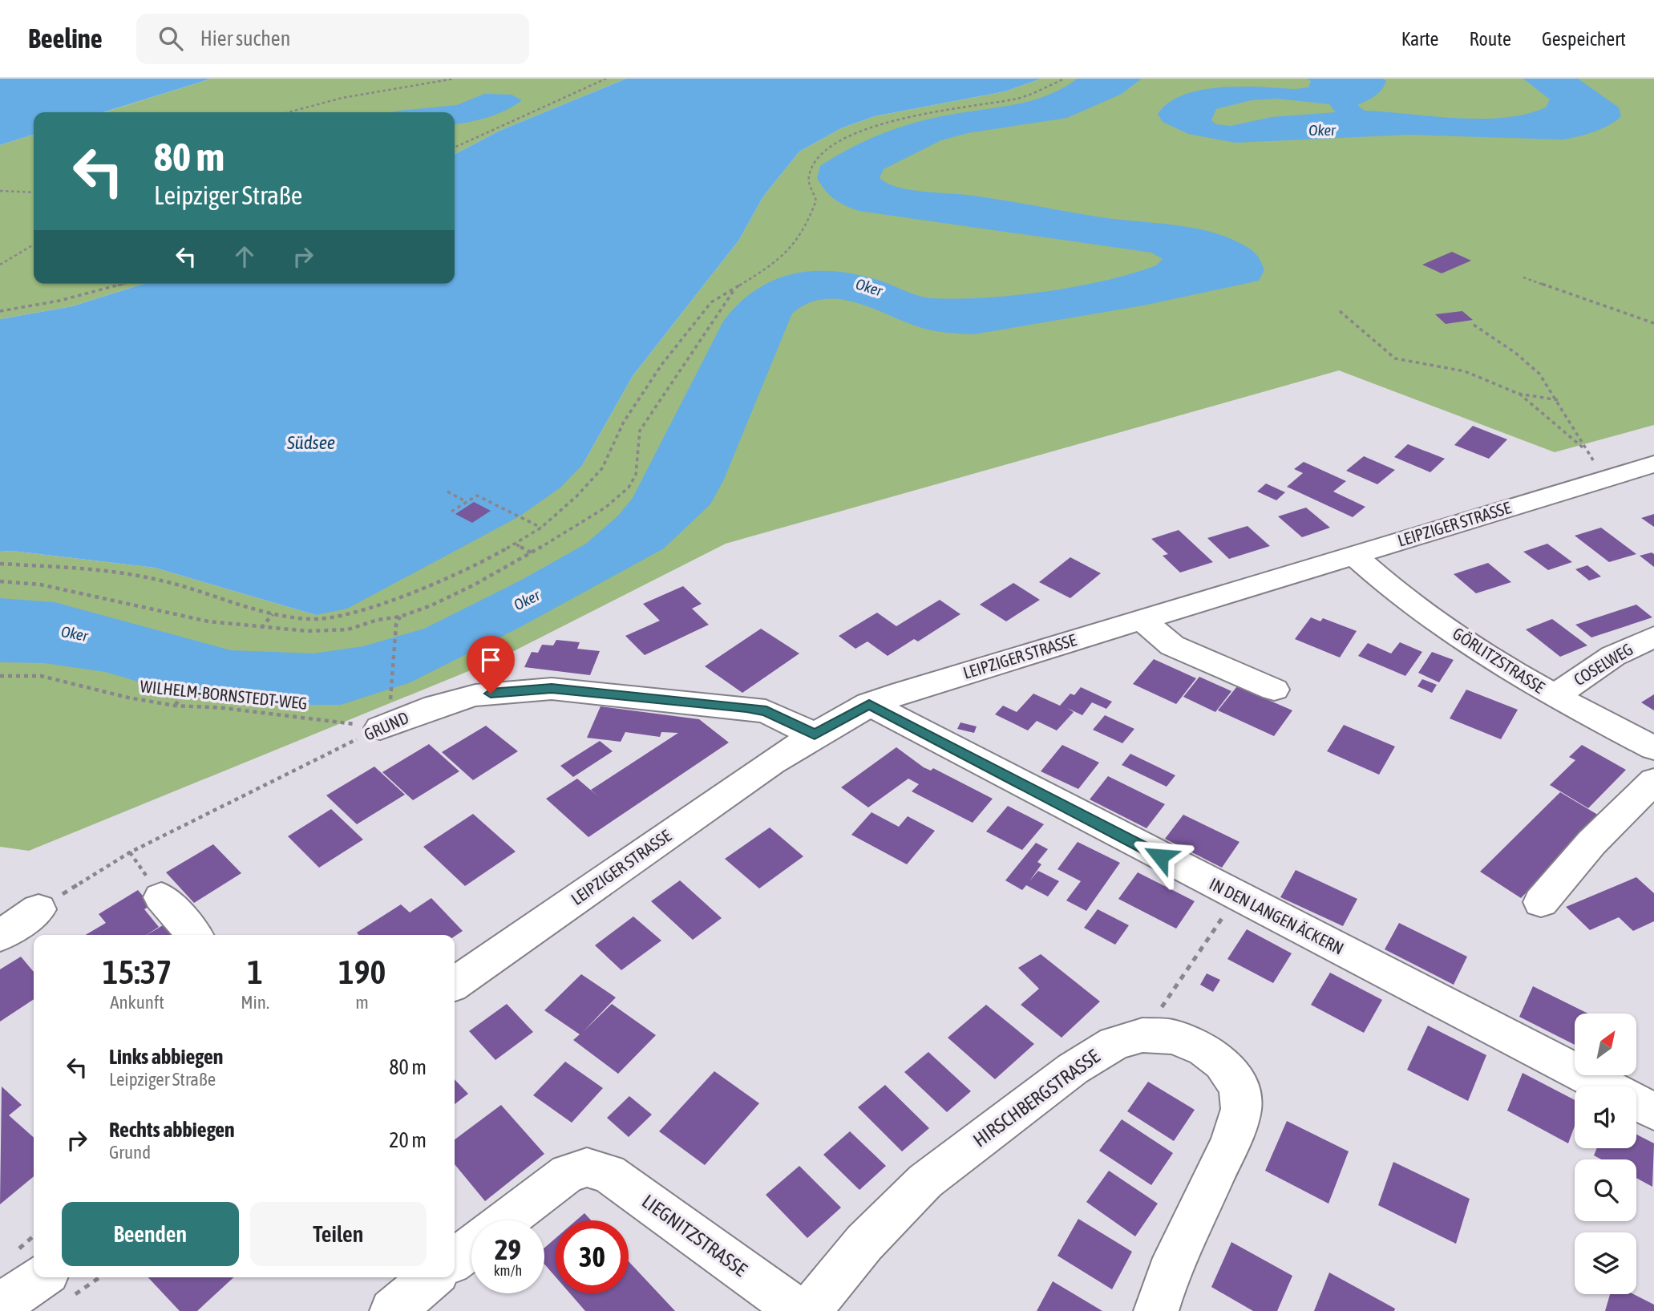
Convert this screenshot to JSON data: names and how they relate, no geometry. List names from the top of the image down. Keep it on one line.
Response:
{"streets":{"street":["LEIPZIGER STRASSE","GÖRLITZSTRASSE","COSELWEG","GRUND","IN DEN LANGEN ÄCKERN","HIRSCHBERGSTRASSE","LIEGNITZSTRASSE"],"path":["WILHELM-BORNSTEDT-WEG"]},"crossings":[["LEIPZIGER STRASSE","GÖRLITZSTRASSE"],["LEIPZIGER STRASSE","GRUND"],["LEIPZIGER STRASSE","IN DEN LANGEN ÄCKERN"],["GÖRLITZSTRASSE","COSELWEG"],["WILHELM-BORNSTEDT-WEG","GRUND"]],"water":["Oker","Südsee"],"north":"top right","page":{"header":"Beeline","search":"Hier suchen","nav":["Karte","Route","Gespeichert"],"turn":["80 m","Leipziger Straße"],"eta":["15:37","Ankunft","1","Min.","190","m"],"list":[{"name":"Links abbiegen","note":"Leipziger Straße","value":"80 m"},{"name":"Rechts abbiegen","note":"Grund","value":"20 m"}],"buttons":["Beenden","Teilen"],"speed":"29 km/h","limit":"30"}}
